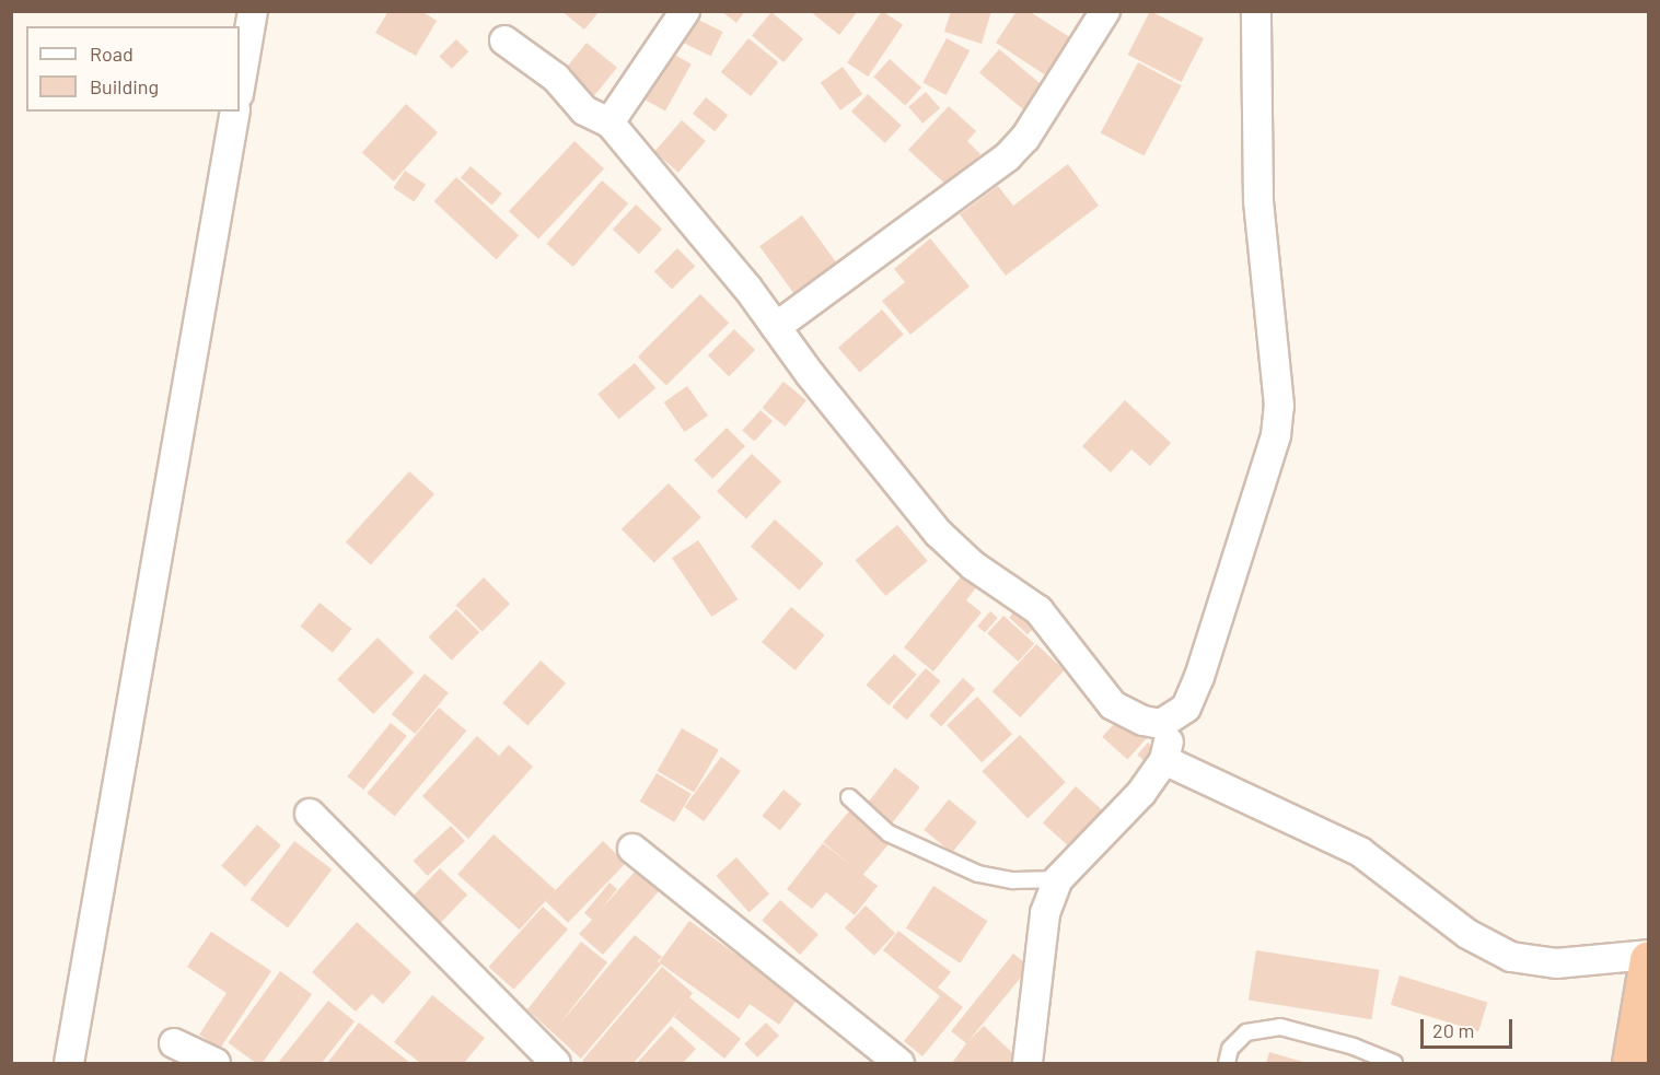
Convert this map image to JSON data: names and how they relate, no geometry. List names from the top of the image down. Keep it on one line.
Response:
{"legend":["Road","Building"],"scale_bar":"20 m"}
